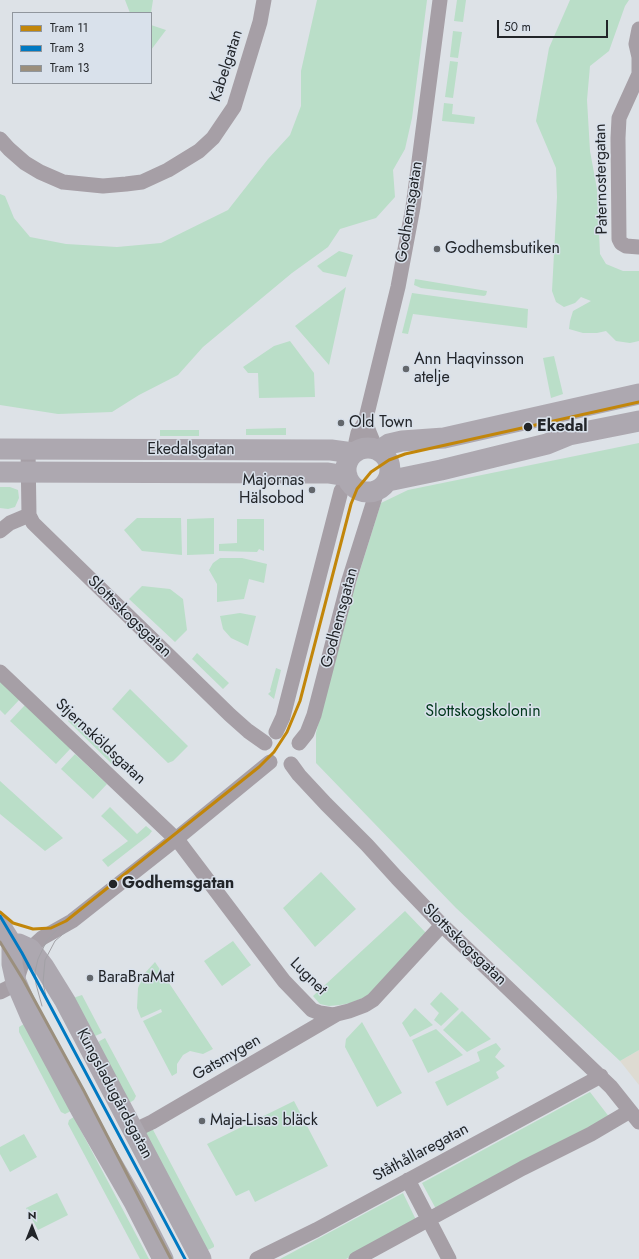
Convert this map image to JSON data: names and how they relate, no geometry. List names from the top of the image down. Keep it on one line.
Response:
{"streets":{"street":["Kabelgatan","Paternostergatan","Godhemsgatan","Ekedalsgatan","Slottsskogsgatan","Stjernsköldsgatan","Lugnet","Gatsmygen","Kungsladugårdsgatan","Ståthållaregatan"]},"crossings":[["Godhemsgatan","Ekedalsgatan"],["Godhemsgatan","Slottsskogsgatan"],["Slottsskogsgatan","Lugnet"],["Slottsskogsgatan","Ståthållaregatan"],["Stjernsköldsgatan","Lugnet"],["Lugnet","Gatsmygen"],["Gatsmygen","Kungsladugårdsgatan"]],"parks":["Slottskogskolonin"],"places":["Godhemsbutiken","Ann Haqvinsson atelje","Old Town","Ekedal","Majornas Hälsobod","Godhemsgatan","BaraBraMat","Maja-Lisas bläck"],"lines":["tram line 11","tram line 3","tram line 13"],"legend":["Tram 11","Tram 3","Tram 13"],"scale_bar":"50 m","north":"top"}
